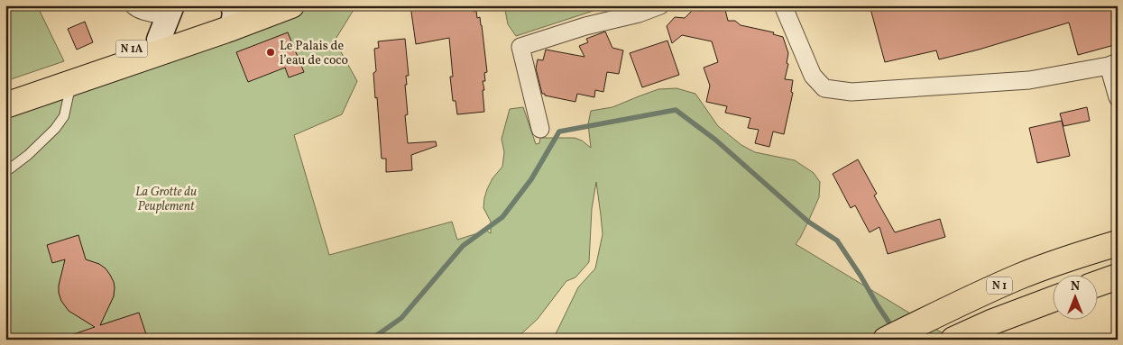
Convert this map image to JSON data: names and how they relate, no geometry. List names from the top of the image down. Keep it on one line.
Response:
{"streets":{"main road":["N 1A","N 1"]},"parks":["La Grotte du Peuplement"],"places":["Le Palais de l’eau de coco"],"north":"top"}
